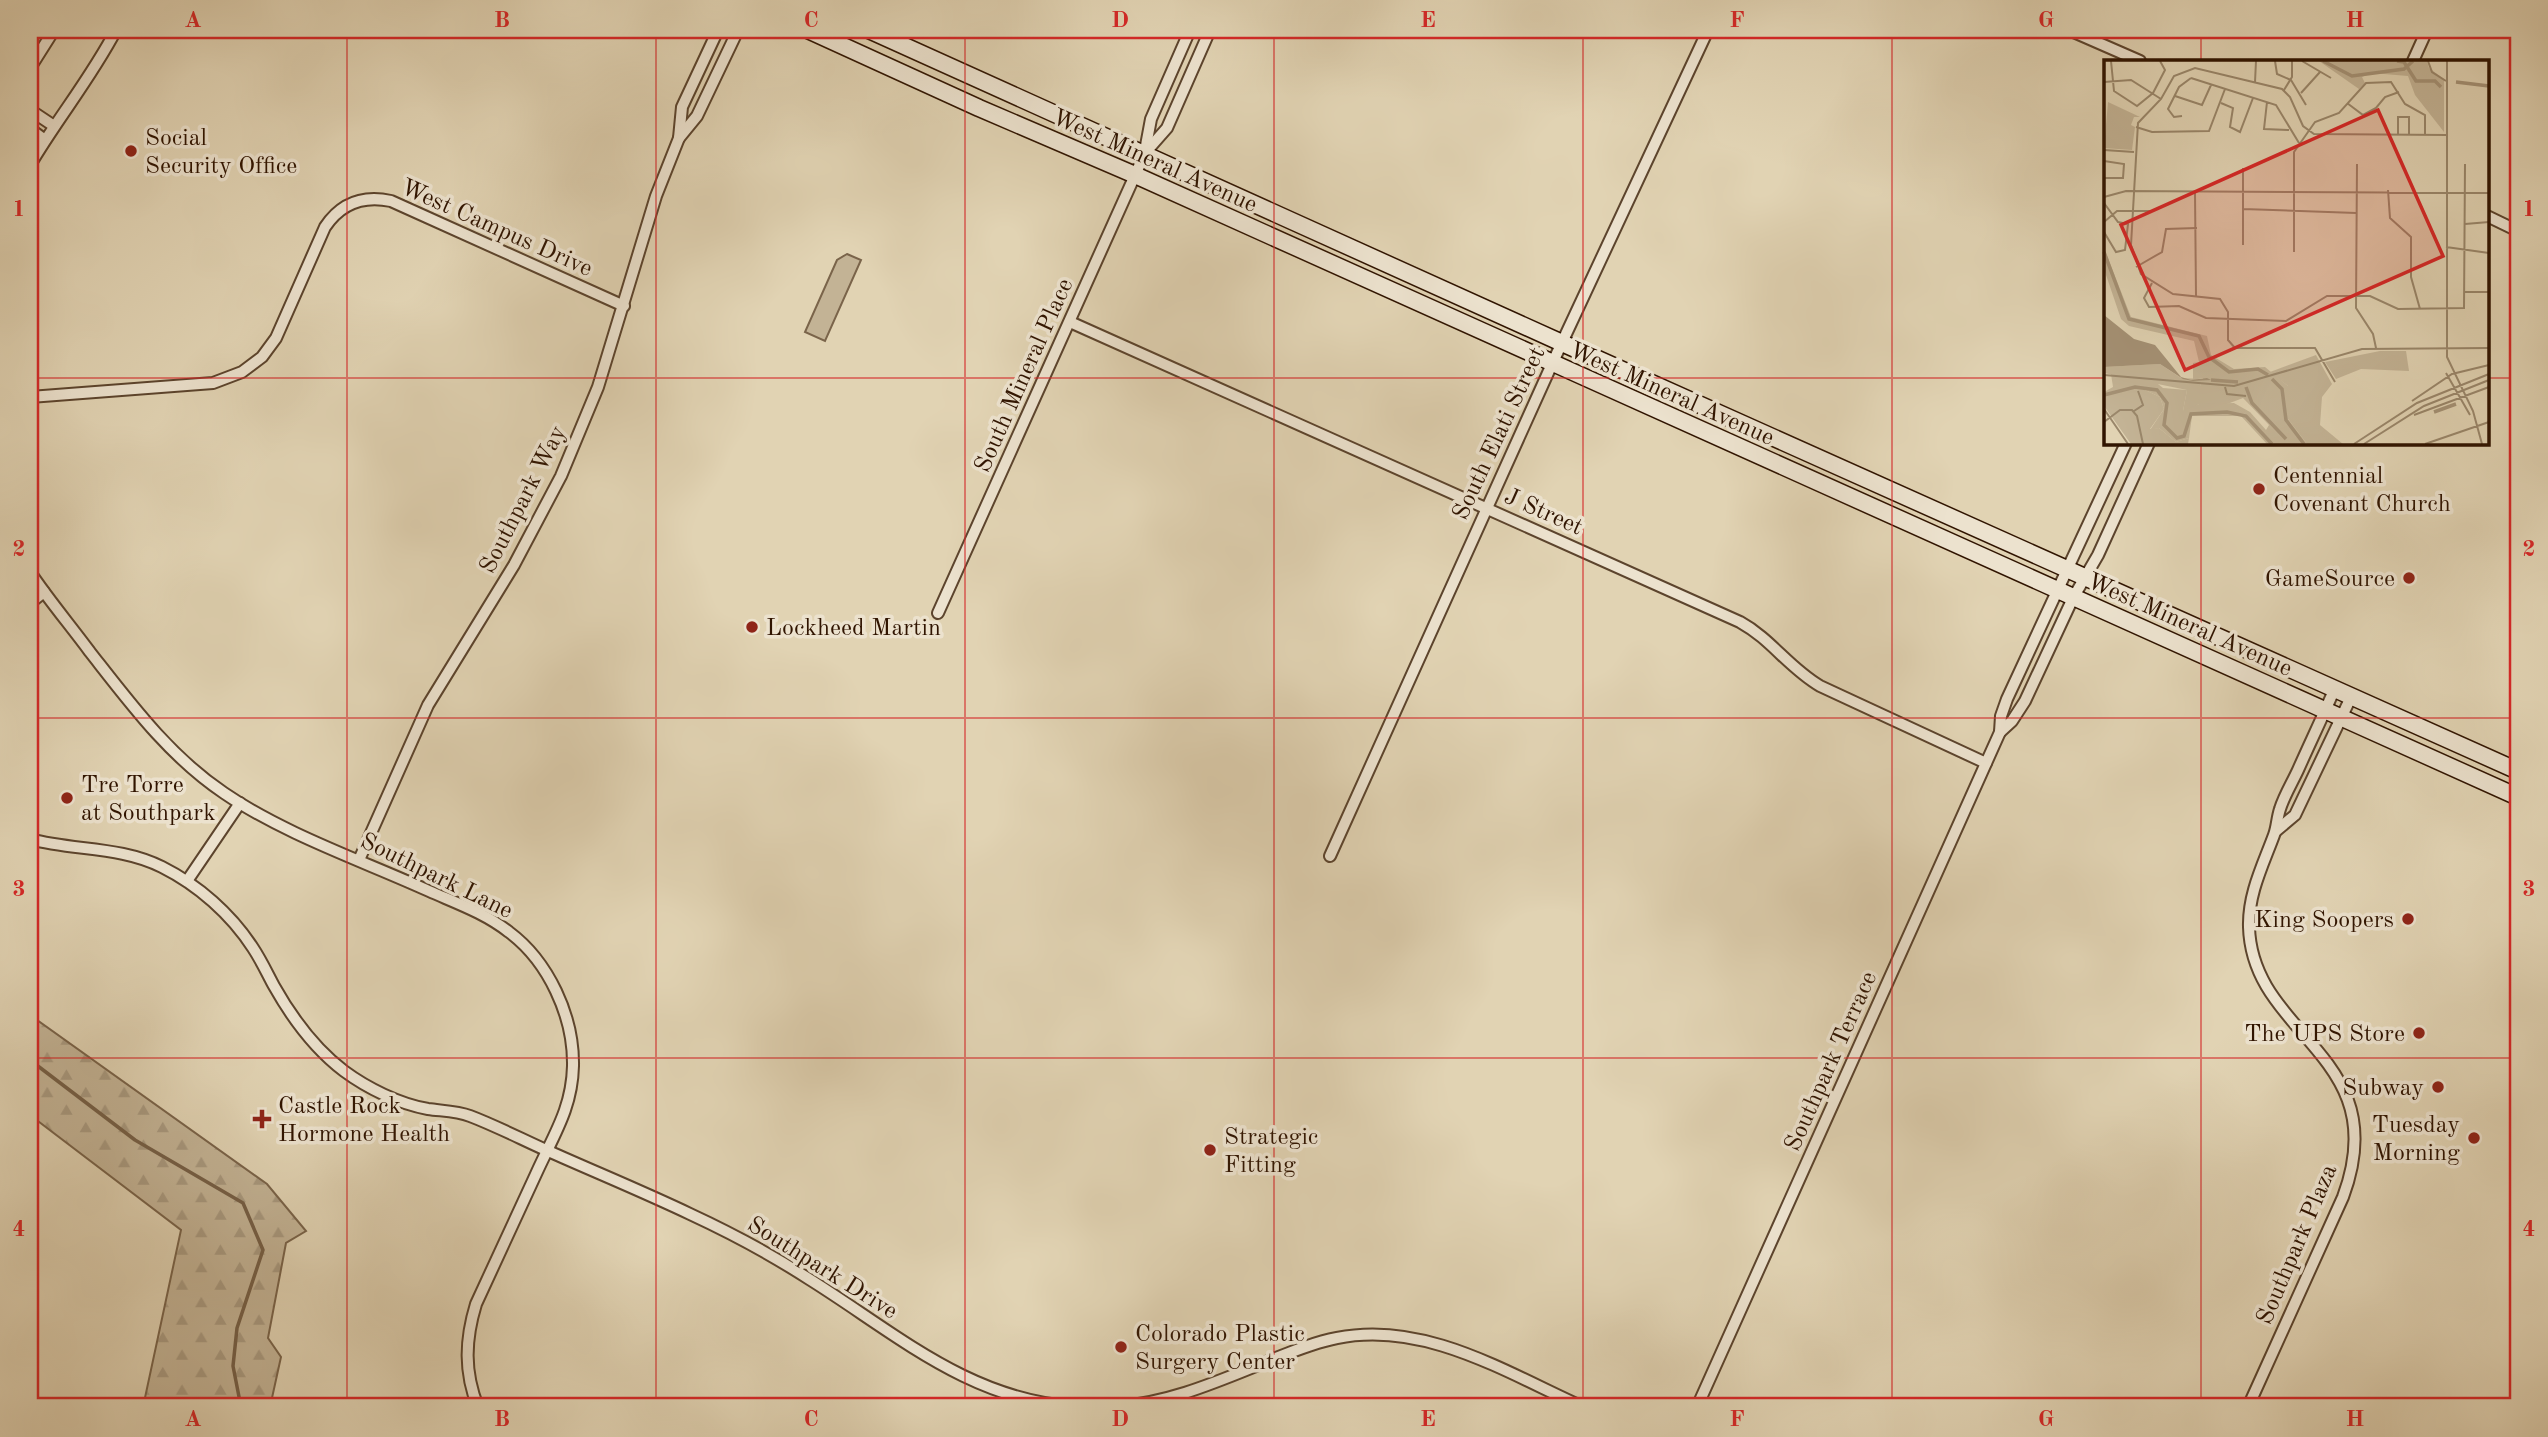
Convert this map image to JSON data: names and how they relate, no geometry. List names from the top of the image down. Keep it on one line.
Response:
{"streets":{"main road":["West Mineral Avenue"],"street":["West Campus Drive","South Mineral Place","South Elati Street","Southpark Way","J Street","Southpark Lane","Southpark Terrace","Southpark Plaza","Southpark Drive"]},"crossings":[["West Mineral Avenue","South Mineral Place"],["West Mineral Avenue","South Elati Street"],["West Mineral Avenue","Southpark Terrace"],["West Mineral Avenue","Southpark Plaza"],["West Campus Drive","Southpark Way"],["South Mineral Place","J Street"],["South Elati Street","J Street"],["Southpark Way","Southpark Lane"],["J Street","Southpark Terrace"],["Southpark Lane","Southpark Drive"]],"places":{"other":["Social Security Office","Centennial Covenant Church","GameSource","Lockheed Martin","Tre Torre at Southpark","King Soopers","The UPS Store","Subway","Tuesday Morning","Strategic Fitting","Colorado Plastic Surgery Center"],"health":["Castle Rock Hormone Health"]},"grid":{"columns":["A","B","C","D","E","F","G","H"],"rows":["1","2","3","4"]}}
